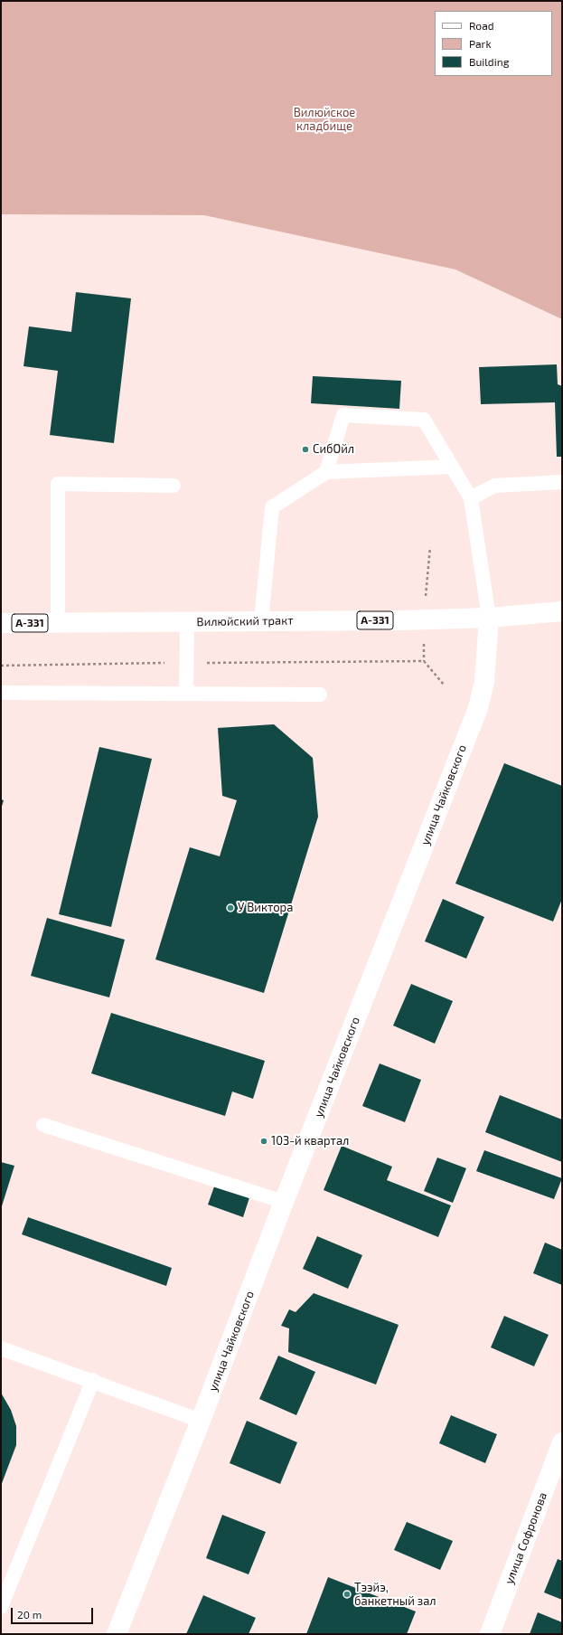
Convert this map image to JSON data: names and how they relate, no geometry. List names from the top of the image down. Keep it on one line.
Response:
{"streets":{"main road":["А-331","Вилюйский тракт","улица Чайковского","улица Софронова"]},"crossings":[["А-331","Вилюйский тракт"],["А-331","улица Чайковского"],["Вилюйский тракт","улица Чайковского"]],"parks":["Вилюйское кладбище"],"places":["СибОйл","У Виктора","103-й квартал","Тээйэ, банкетный зал"],"legend":["Road","Park","Building"],"scale_bar":"20 m"}
